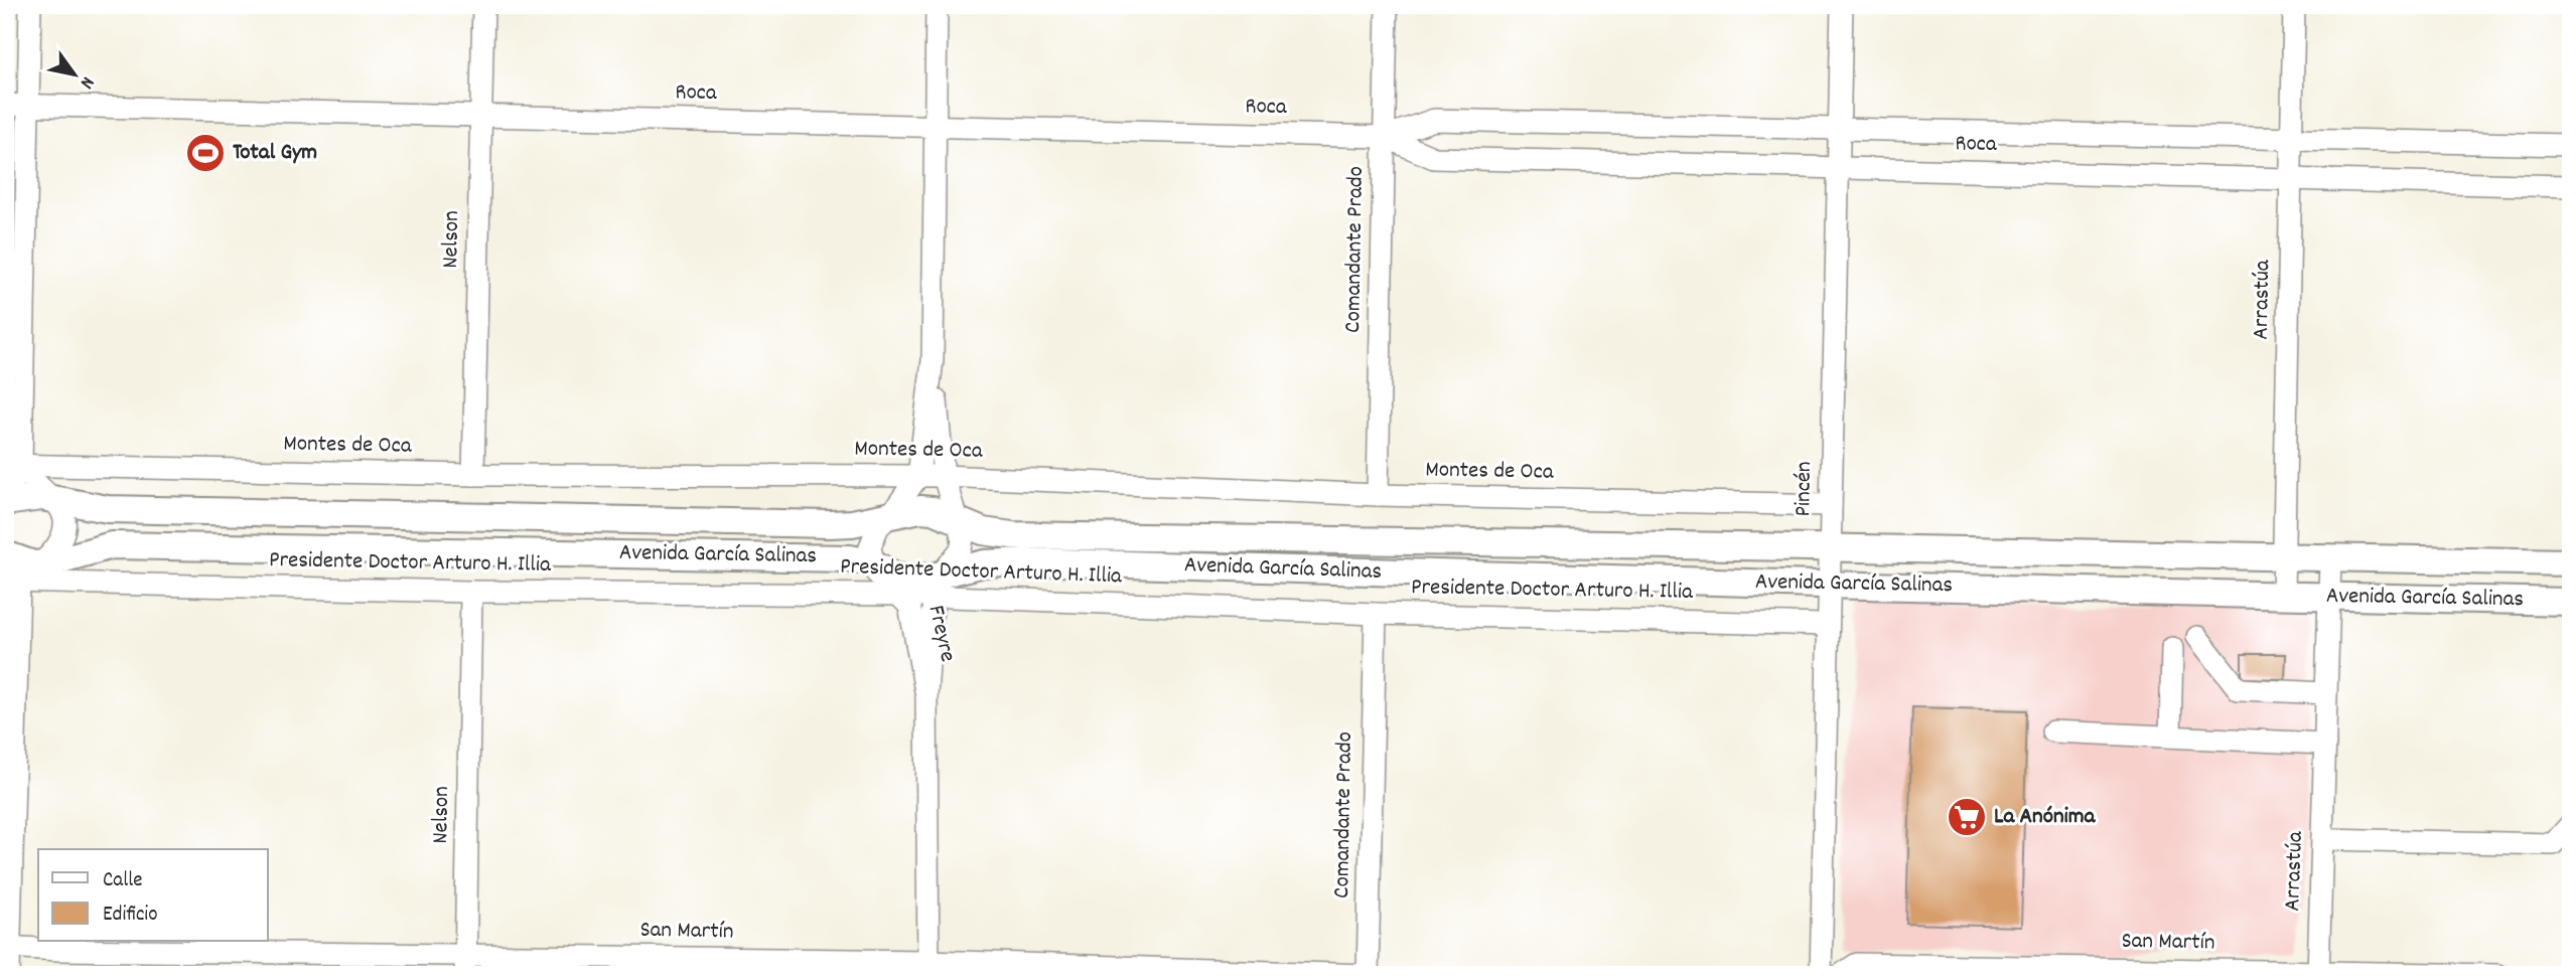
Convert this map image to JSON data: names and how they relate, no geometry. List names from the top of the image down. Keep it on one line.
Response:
{"streets":{"main road":["Avenida García Salinas"],"street":["Roca","Nelson","Comandante Prado","Arrastúa","Montes de Oca","Pincén","Presidente Doctor Arturo H. Illia","Freyre","San Martín"]},"crossings":[["Roca","Nelson"],["Roca","Comandante Prado"],["Roca","Arrastúa"],["Roca","Pincén"],["Roca","Freyre"],["Nelson","Montes de Oca"],["Nelson","Presidente Doctor Arturo H. Illia"],["Nelson","San Martín"],["Comandante Prado","Montes de Oca"],["Comandante Prado","Presidente Doctor Arturo H. Illia"],["Comandante Prado","San Martín"],["Arrastúa","Avenida García Salinas"],["Arrastúa","San Martín"],["Montes de Oca","Pincén"],["Montes de Oca","Freyre"],["Pincén","Avenida García Salinas"],["Pincén","Presidente Doctor Arturo H. Illia"],["Avenida García Salinas","Presidente Doctor Arturo H. Illia"],["Avenida García Salinas","Freyre"],["Presidente Doctor Arturo H. Illia","Freyre"],["Freyre","San Martín"]],"places":{"sports":["Total Gym"],"supermarket":["La Anónima"]},"legend":["Calle","Edificio"],"north":"bottom right"}
